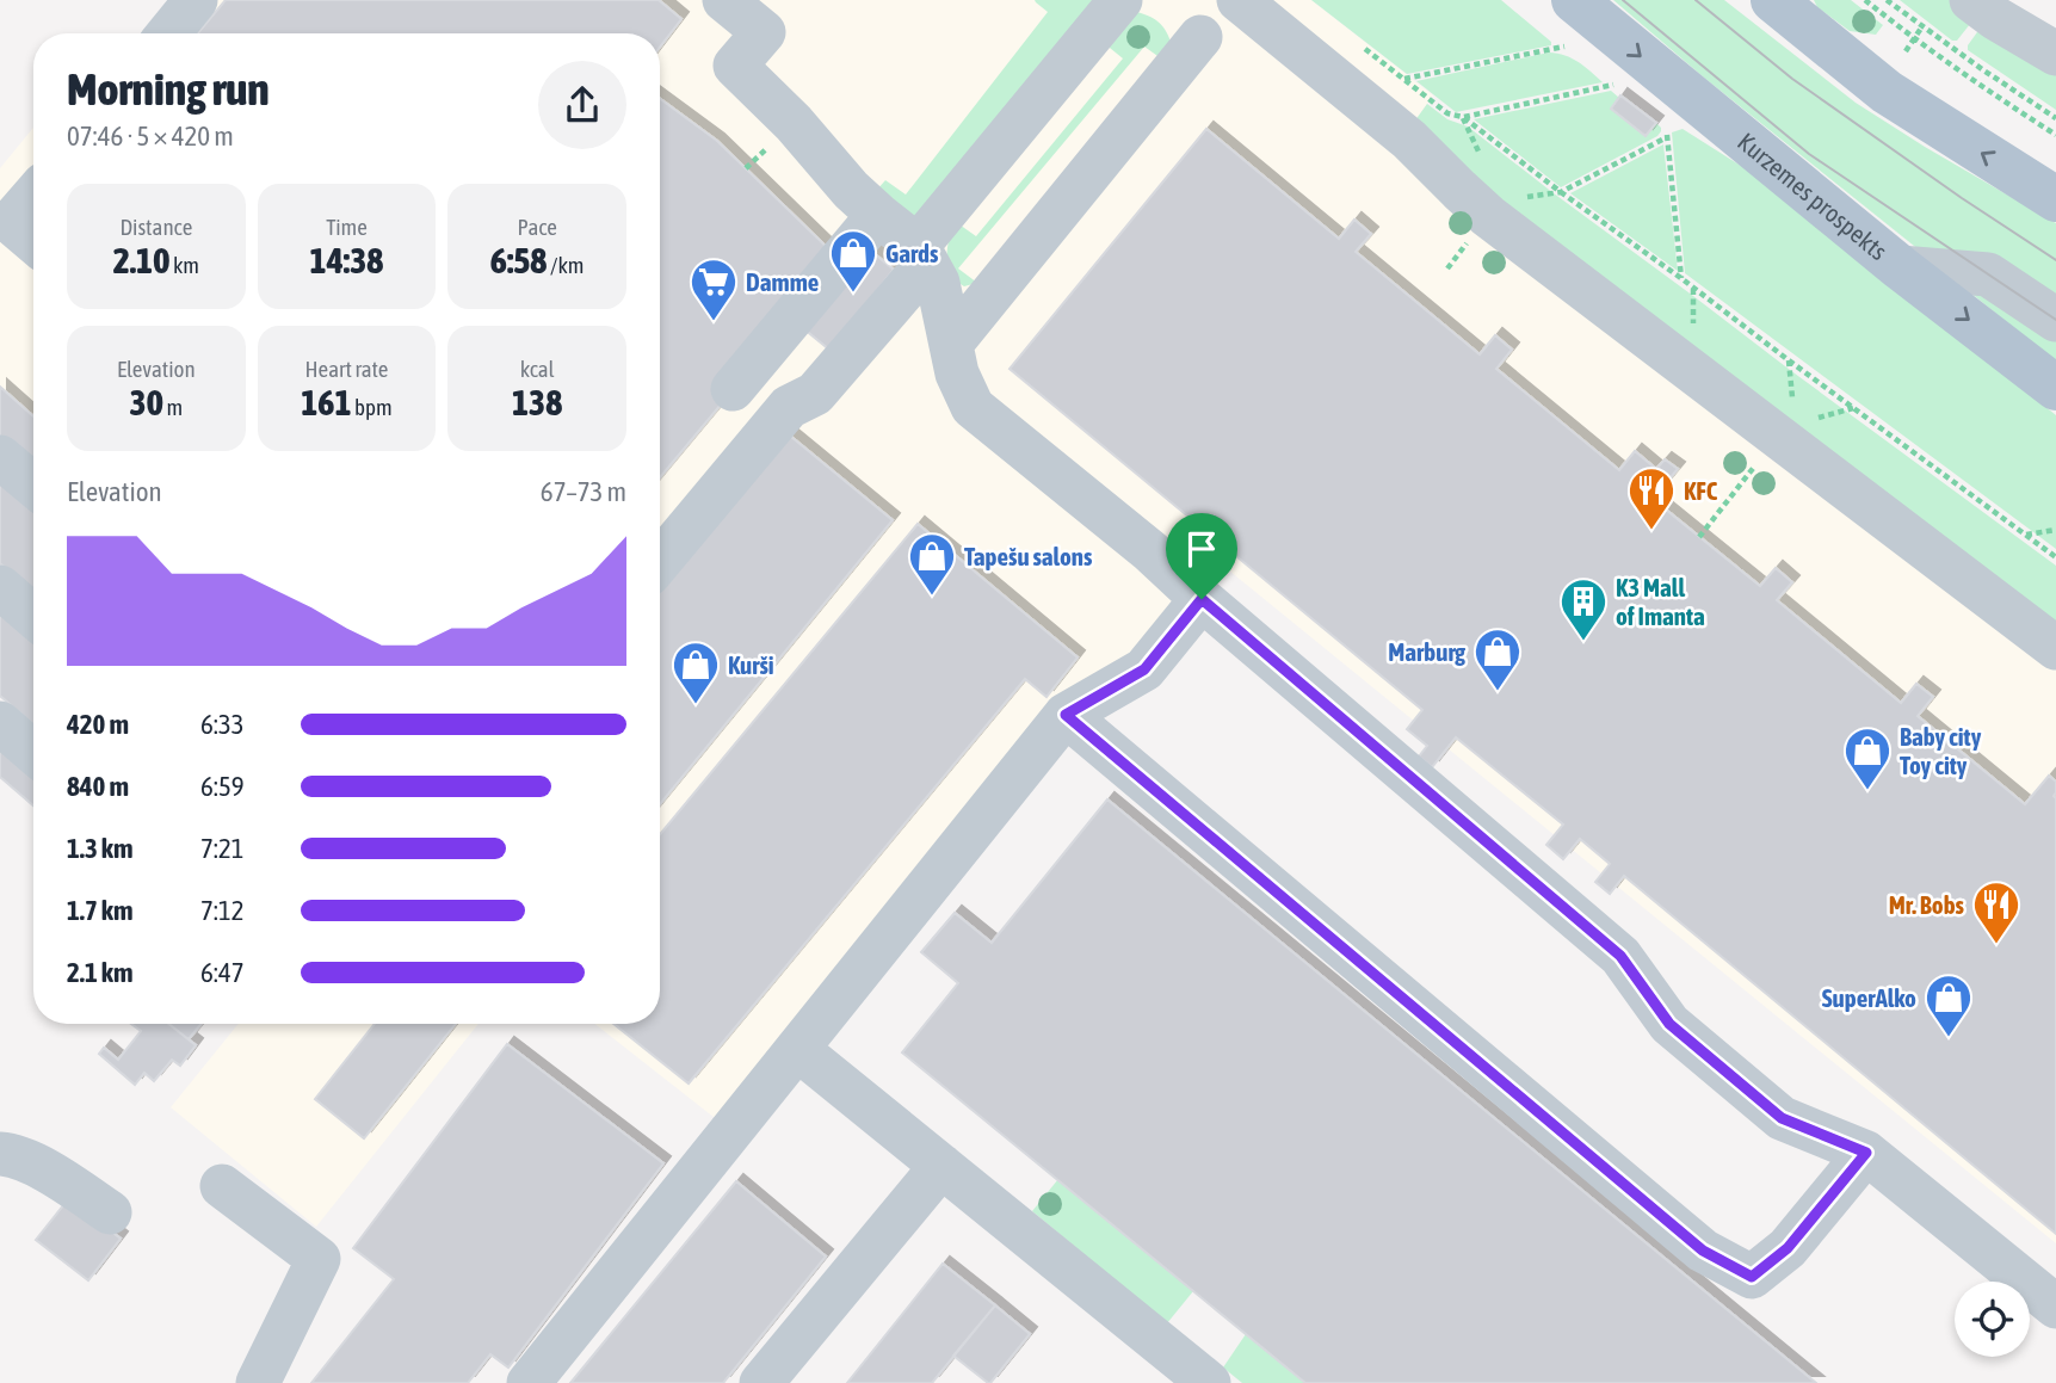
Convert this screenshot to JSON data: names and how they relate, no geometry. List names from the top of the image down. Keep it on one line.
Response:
{"streets":{"main road":["Kurzemes prospekts"]},"places":{"shop":["Gards","Tapešu salons","Marburg","Kurši","Baby city Toy city","SuperAlko"],"supermarket":["Damme"],"restaurant":["KFC","Mr. Bobs"],"building":["K3 Mall of Imanta"]},"page":{"heading":["Morning run","07:46 · 5 × 420 m"],"stats":[["Distance","2.10 km"],["Time","14:38"],["Pace","6:58 /km"],["Elevation","30 m"],["Heart rate","161 bpm"],["kcal","138"]],"chart":["Elevation","67–73 m"],"list":[{"name":"420 m","note":"6:33"},{"name":"840 m","note":"6:59"},{"name":"1.3 km","note":"7:21"},{"name":"1.7 km","note":"7:12"},{"name":"2.1 km","note":"6:47"}]}}
